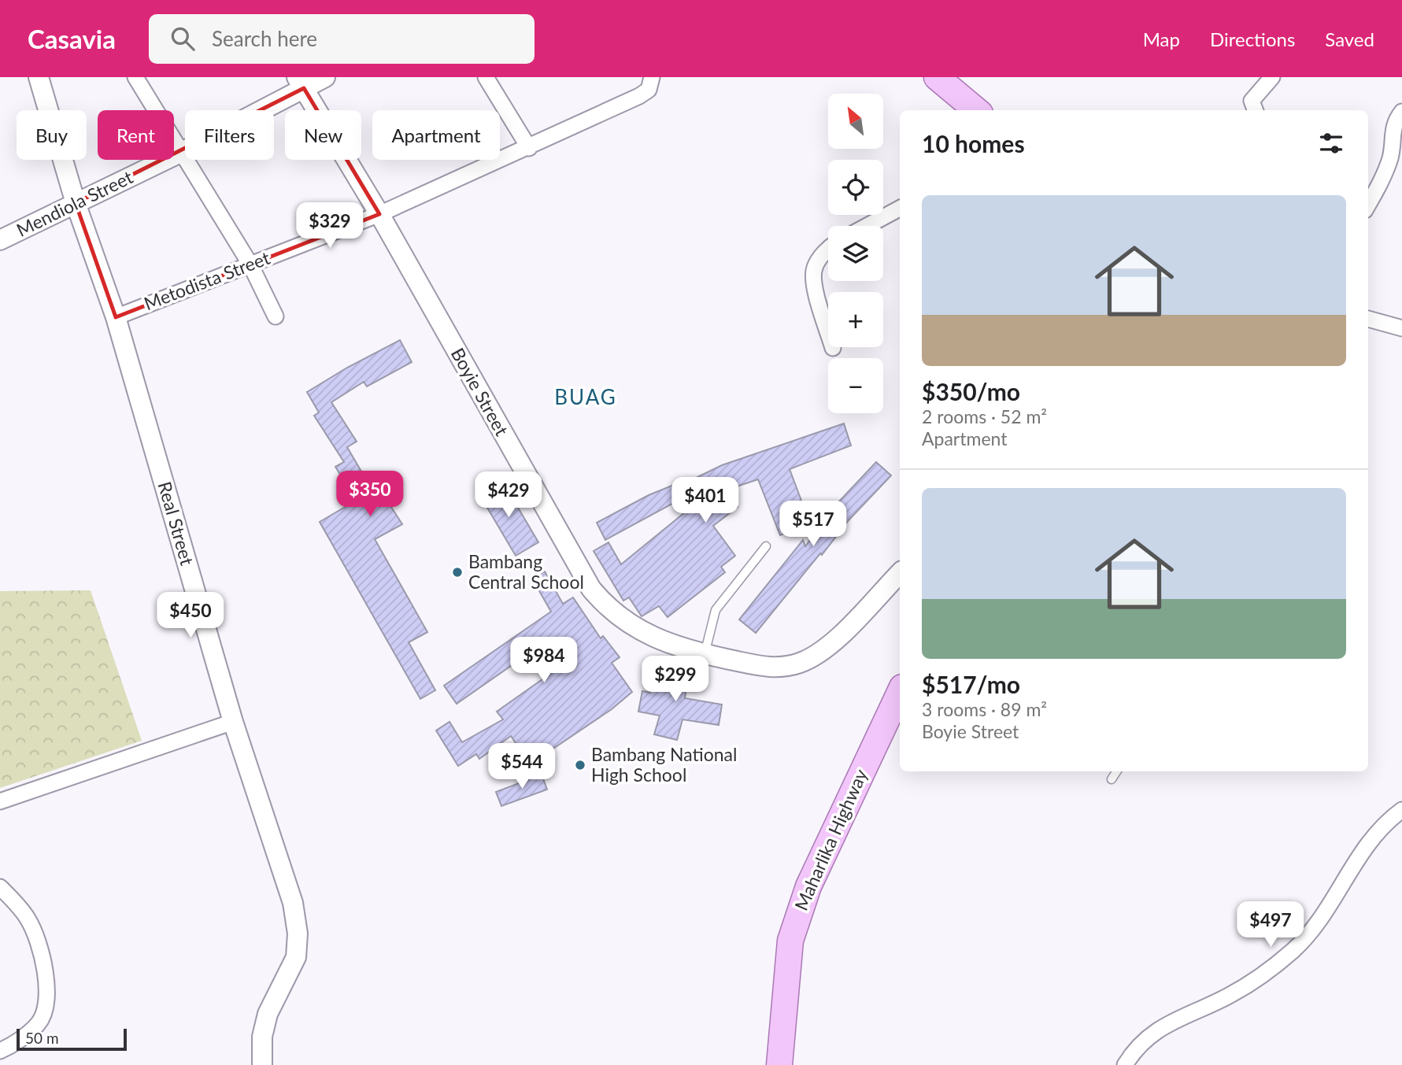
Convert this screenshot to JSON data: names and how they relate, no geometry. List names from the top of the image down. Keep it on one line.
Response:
{"streets":{"main road":["Maharlika Highway"],"street":["Mendiola Street","Metodista Street","Boyie Street","Real Street"]},"crossings":[["Mendiola Street","Boyie Street"],["Mendiola Street","Real Street"],["Metodista Street","Boyie Street"],["Metodista Street","Real Street"]],"districts":["BUAG"],"places":["Bambang Central School","Bambang National High School"],"scale_bar":"50 m","north":"top left","page":{"header":"Casavia","search":"Search here","nav":["Map","Directions","Saved"],"map_buttons":["+","−"],"chip":["Buy","Rent","Filters","New","Apartment"],"heading":"10 homes","list":[{"name":"$350/mo","note":"2 rooms · 52 m² · Apartment"},{"name":"$517/mo","note":"3 rooms · 89 m² · Boyie Street"}],"price":["$329","$350","$429","$401","$517","$450","$984","$299","$544","$497"],"scale":"50 m"}}
